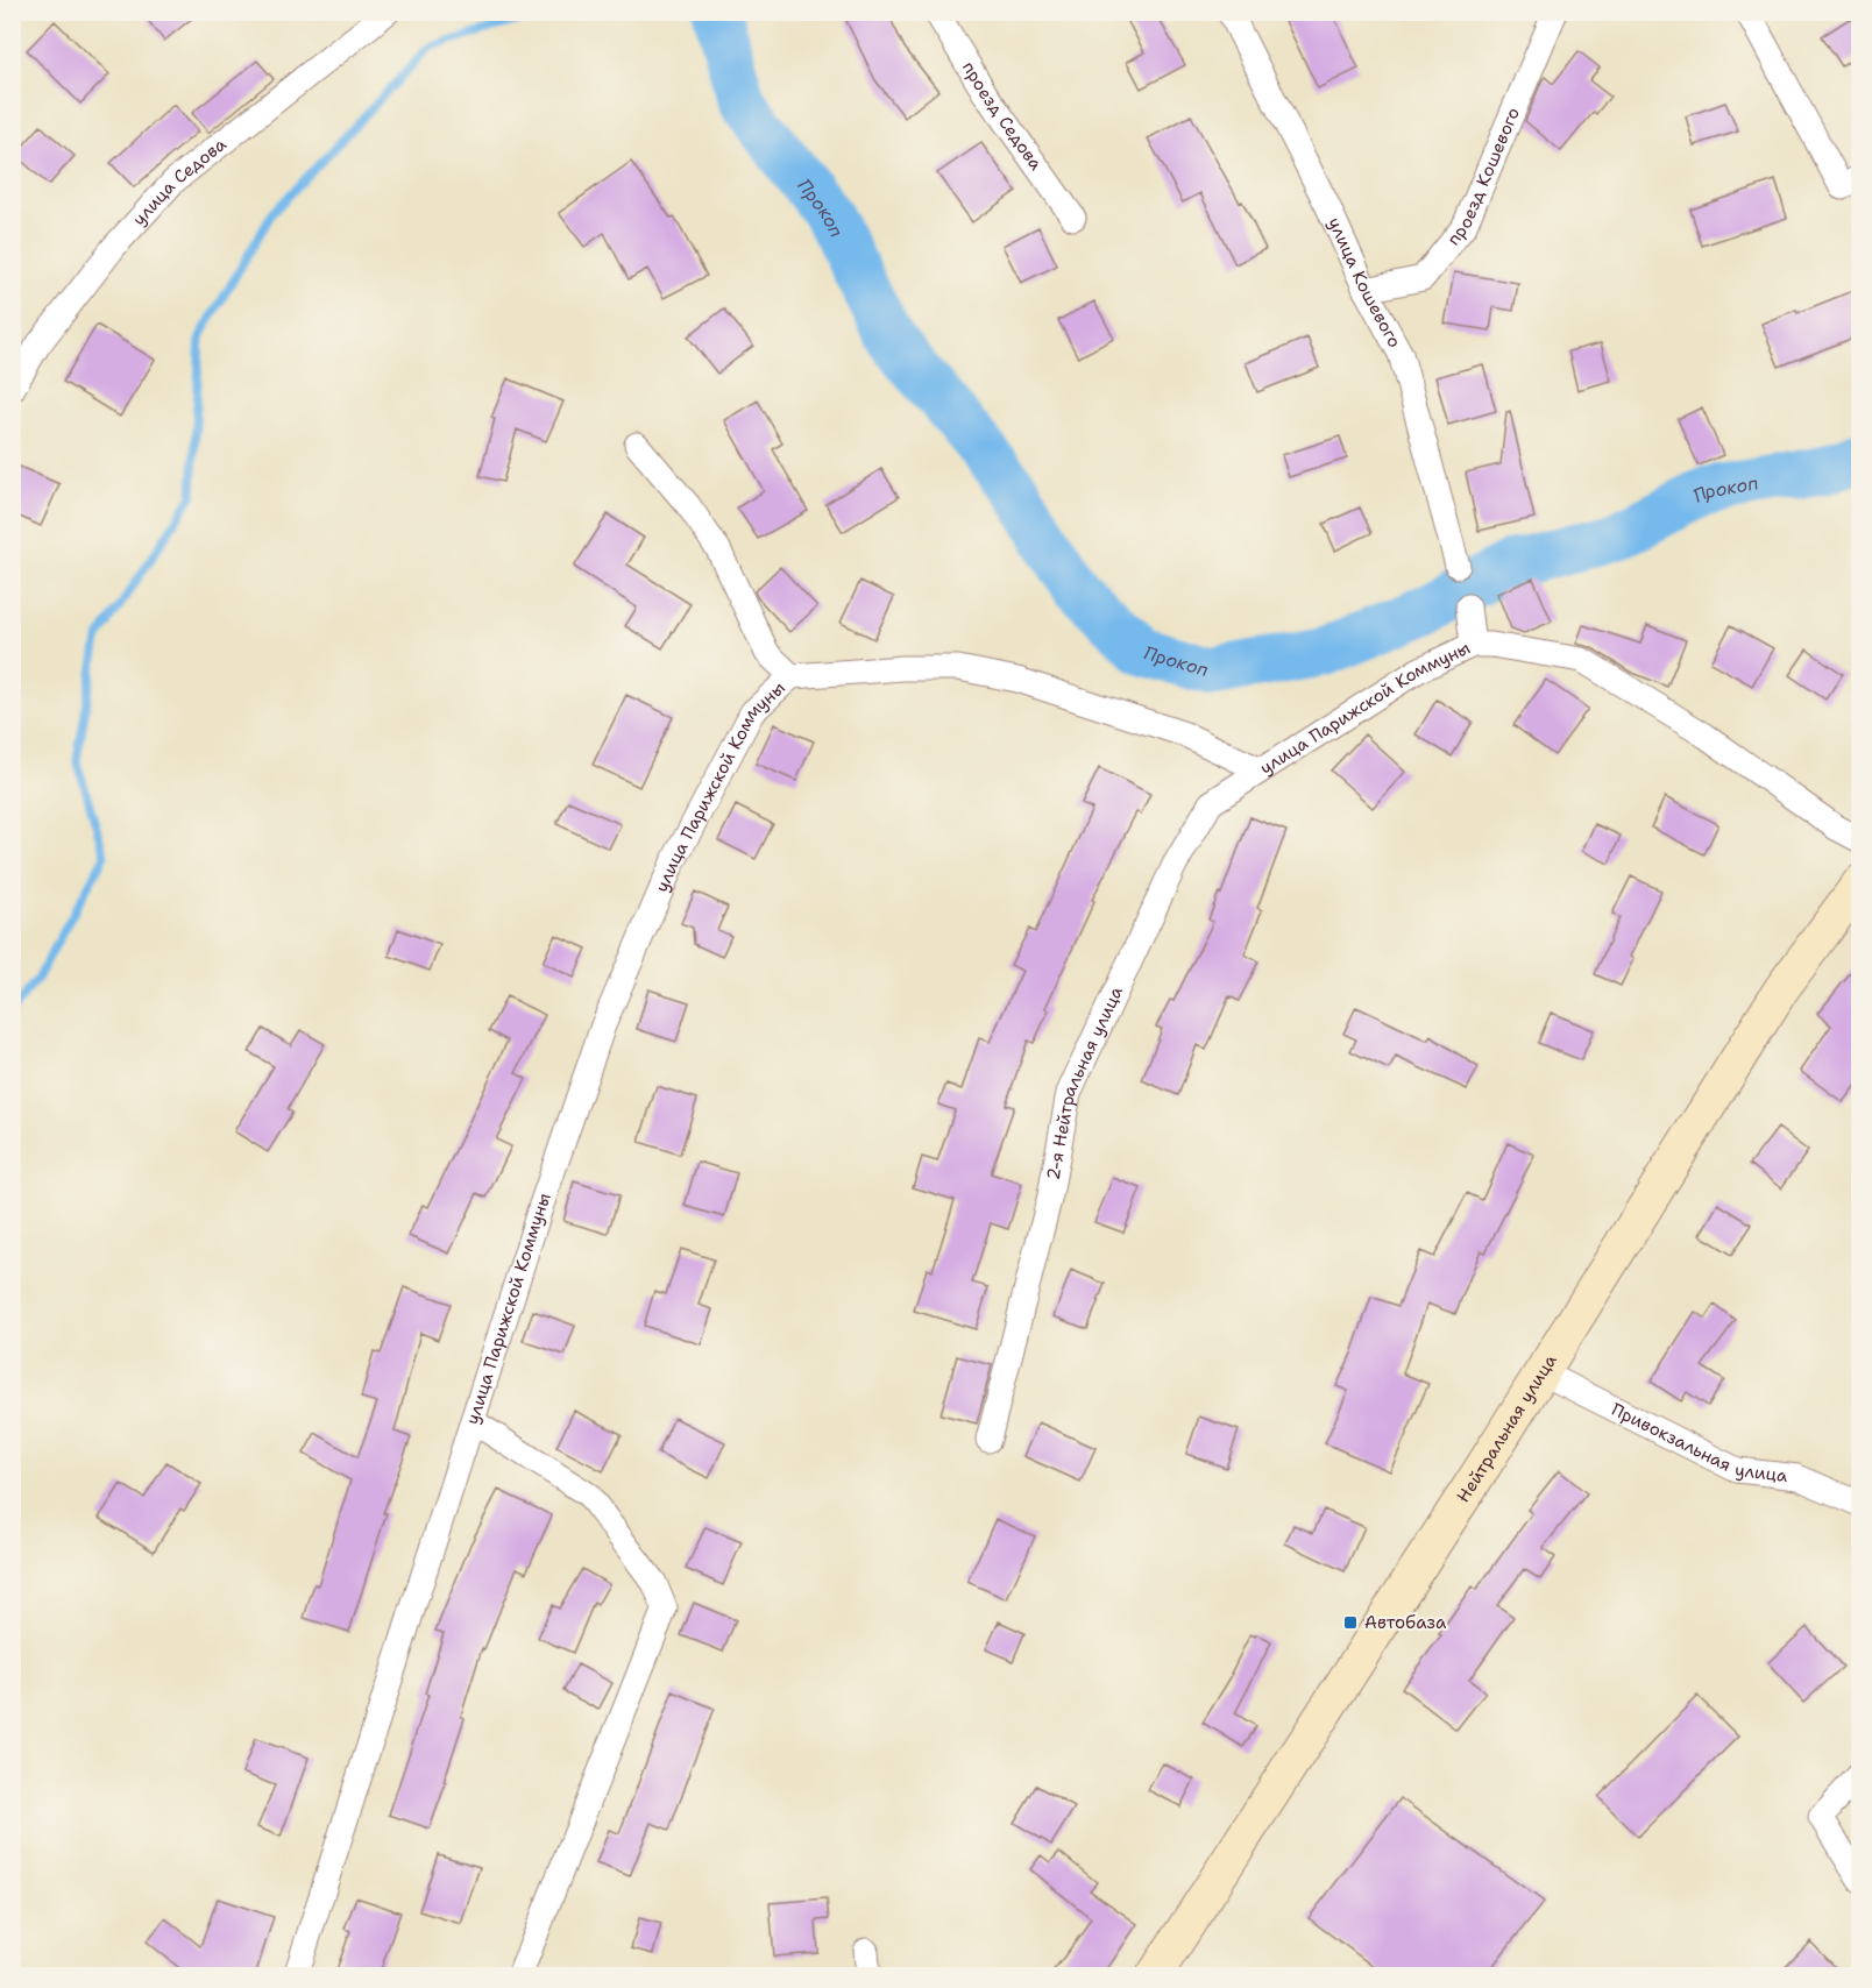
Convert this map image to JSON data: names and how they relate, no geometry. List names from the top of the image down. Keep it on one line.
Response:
{"streets":{"main road":["Нейтральная улица"],"street":["проезд Седова","проезд Кошевого","улица Седова","улица Кошевого","улица Парижской Коммуны","2-я Нейтральная улица","Привокзальная улица"]},"crossings":[["проезд Кошевого","улица Кошевого"],["улица Парижской Коммуны","2-я Нейтральная улица"],["Нейтральная улица","Привокзальная улица"]],"water":["Прокоп"],"places":{"transit":["Автобаза"]}}
